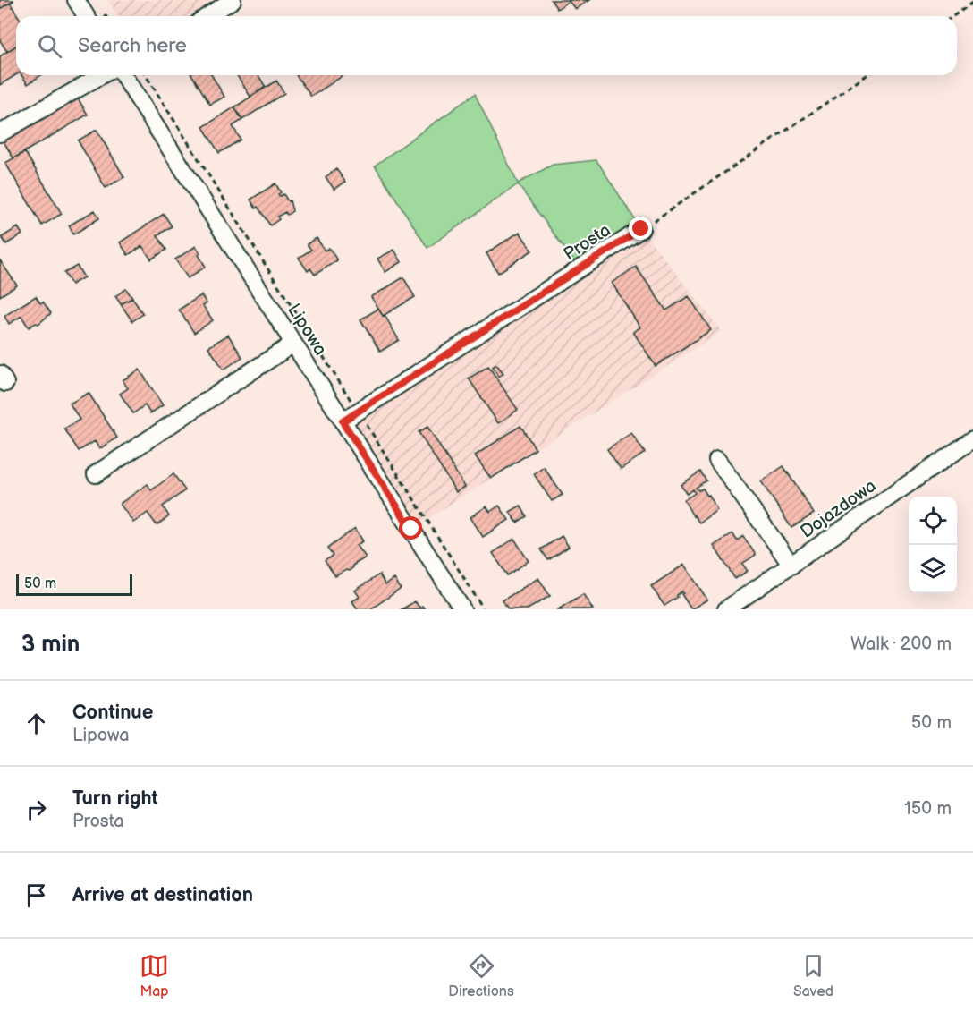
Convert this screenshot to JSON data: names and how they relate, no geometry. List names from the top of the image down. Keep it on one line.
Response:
{"streets":{"street":["Prosta","Lipowa","Dojazdowa"]},"crossings":[["Prosta","Lipowa"]],"scale_bar":"50 m","page":{"search":"Search here","scale":"50 m","heading":["3 min","Walk · 200 m"],"list":[["Continue","Lipowa","50 m"],["Turn right","Prosta","150 m"],"Arrive at destination"],"nav":["Map","Directions","Saved"]}}
